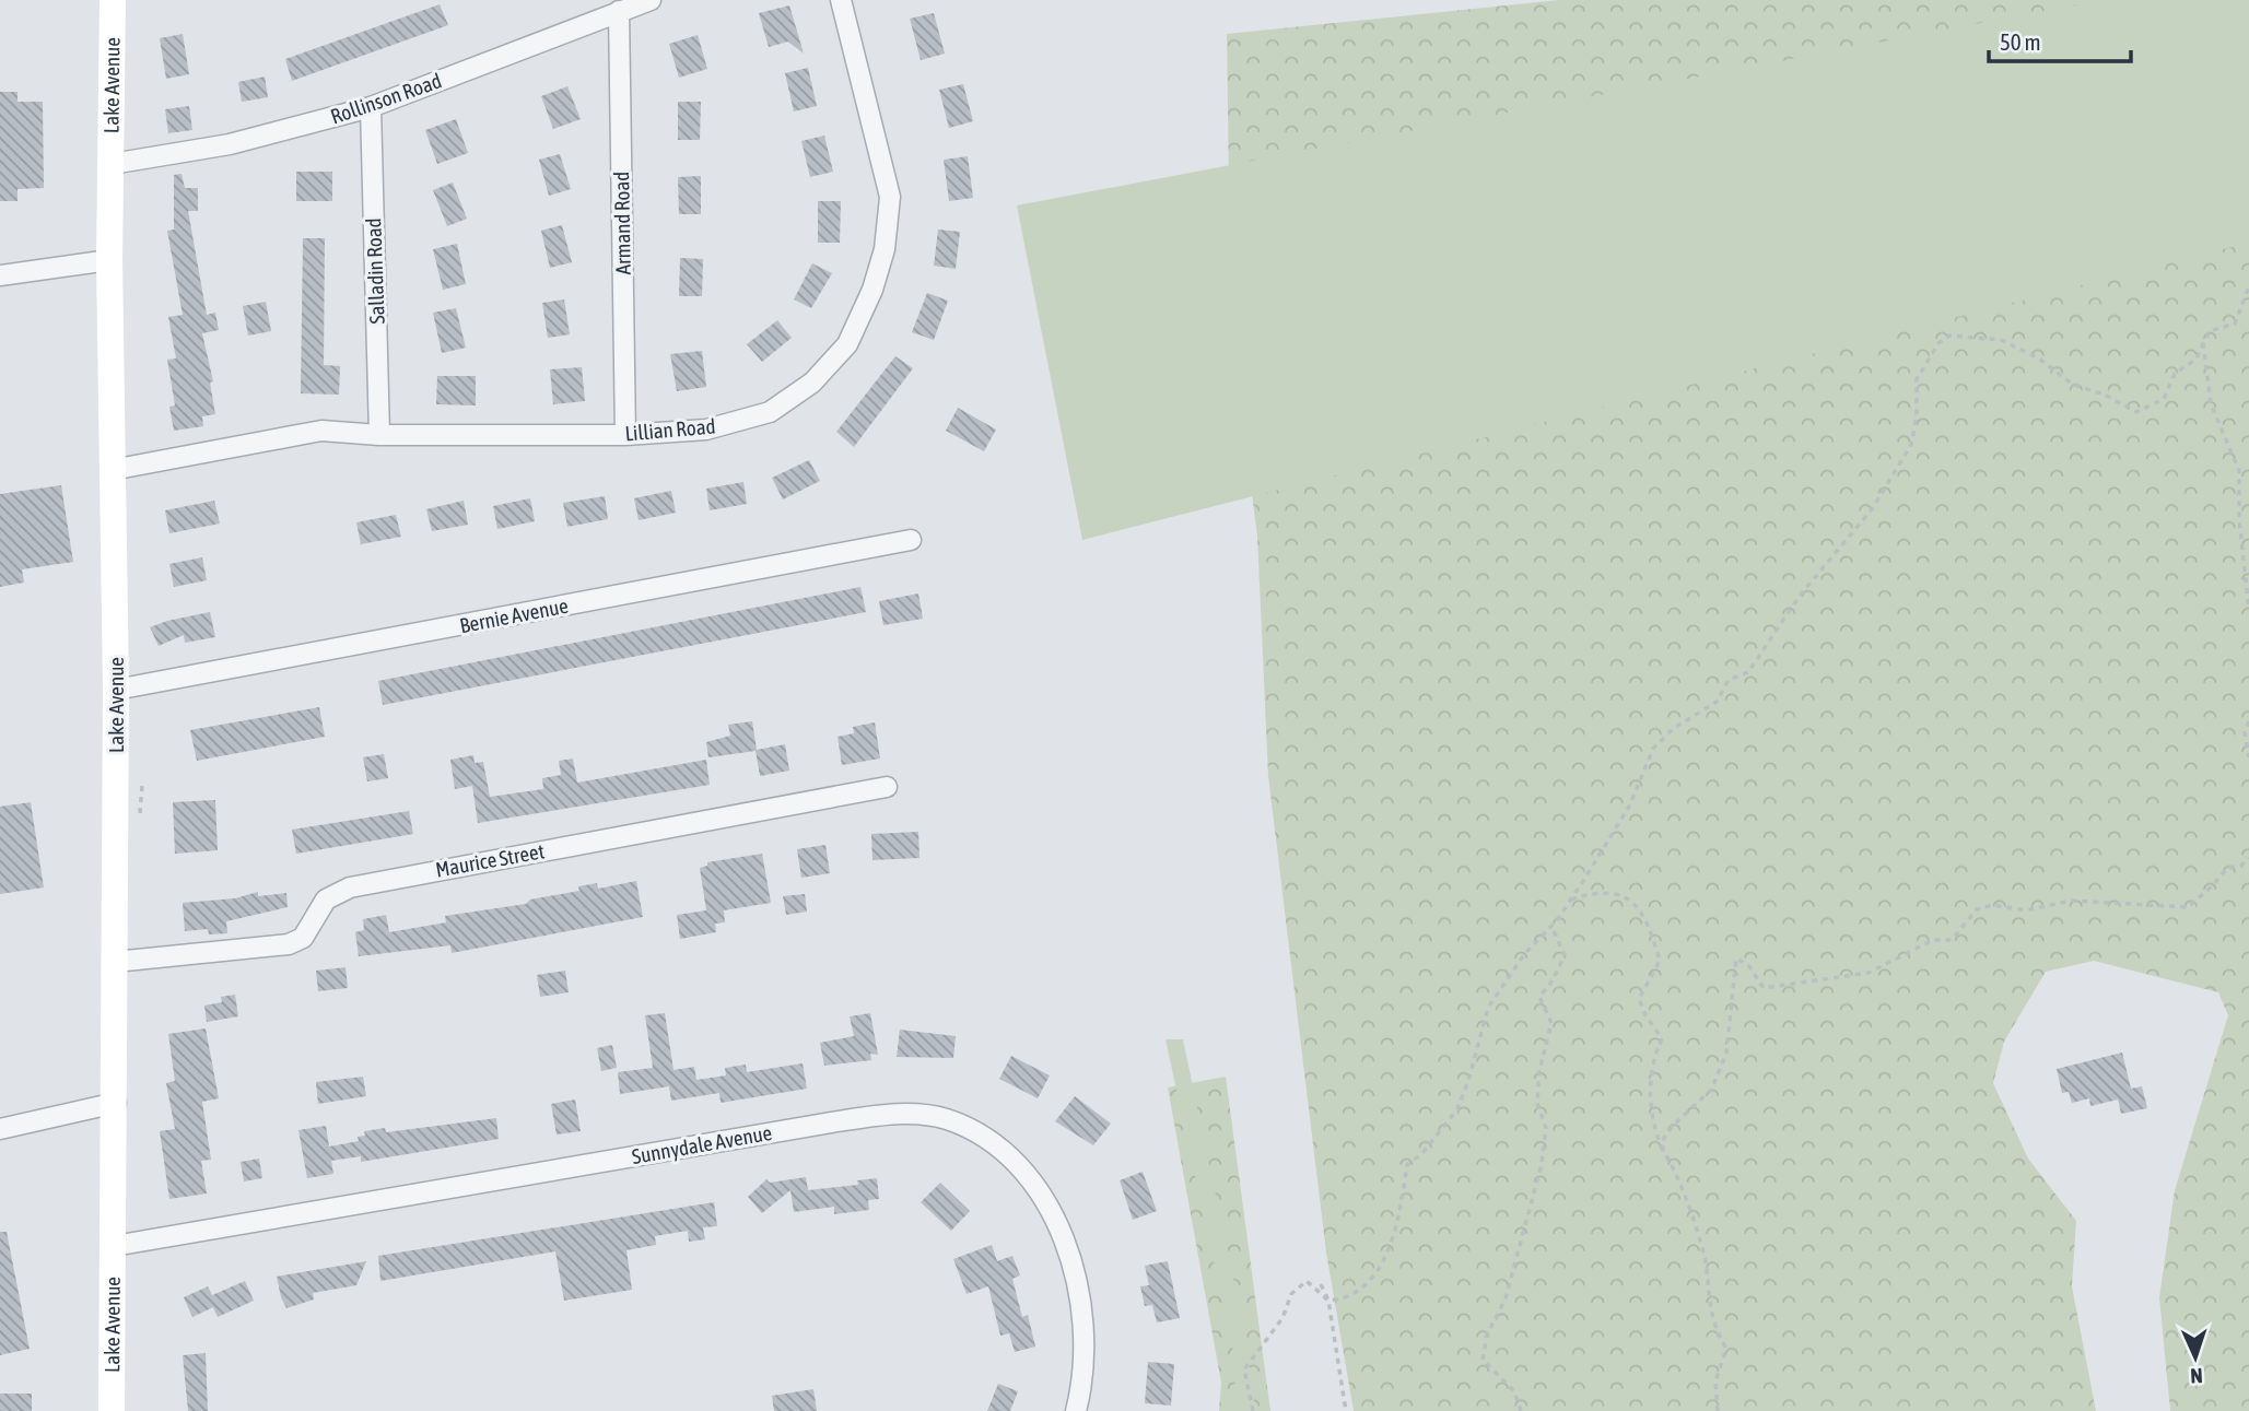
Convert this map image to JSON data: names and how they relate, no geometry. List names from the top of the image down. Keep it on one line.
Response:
{"streets":{"main road":["Lake Avenue"],"street":["Rollinson Road","Armand Road","Salladin Road","Lillian Road","Bernie Avenue","Maurice Street","Sunnydale Avenue"]},"crossings":[["Lake Avenue","Rollinson Road"],["Lake Avenue","Lillian Road"],["Lake Avenue","Bernie Avenue"],["Lake Avenue","Maurice Street"],["Lake Avenue","Sunnydale Avenue"],["Rollinson Road","Armand Road"],["Rollinson Road","Salladin Road"],["Armand Road","Lillian Road"],["Salladin Road","Lillian Road"]],"scale_bar":"50 m","north":"bottom"}
